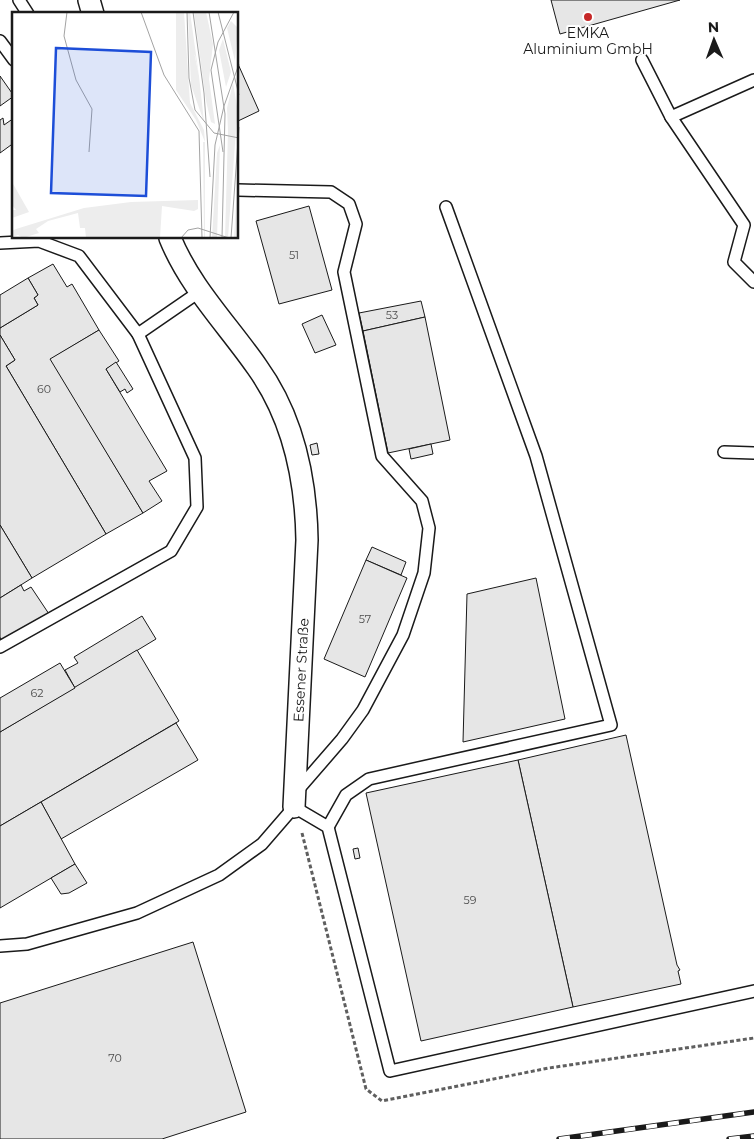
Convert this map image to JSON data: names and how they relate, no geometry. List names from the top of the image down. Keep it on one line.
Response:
{"streets":{"street":["Essener Straße"]},"places":["EMKA Aluminium GmbH"],"house_numbers":["51","53","60","57","62","59","70"],"north":"top"}
